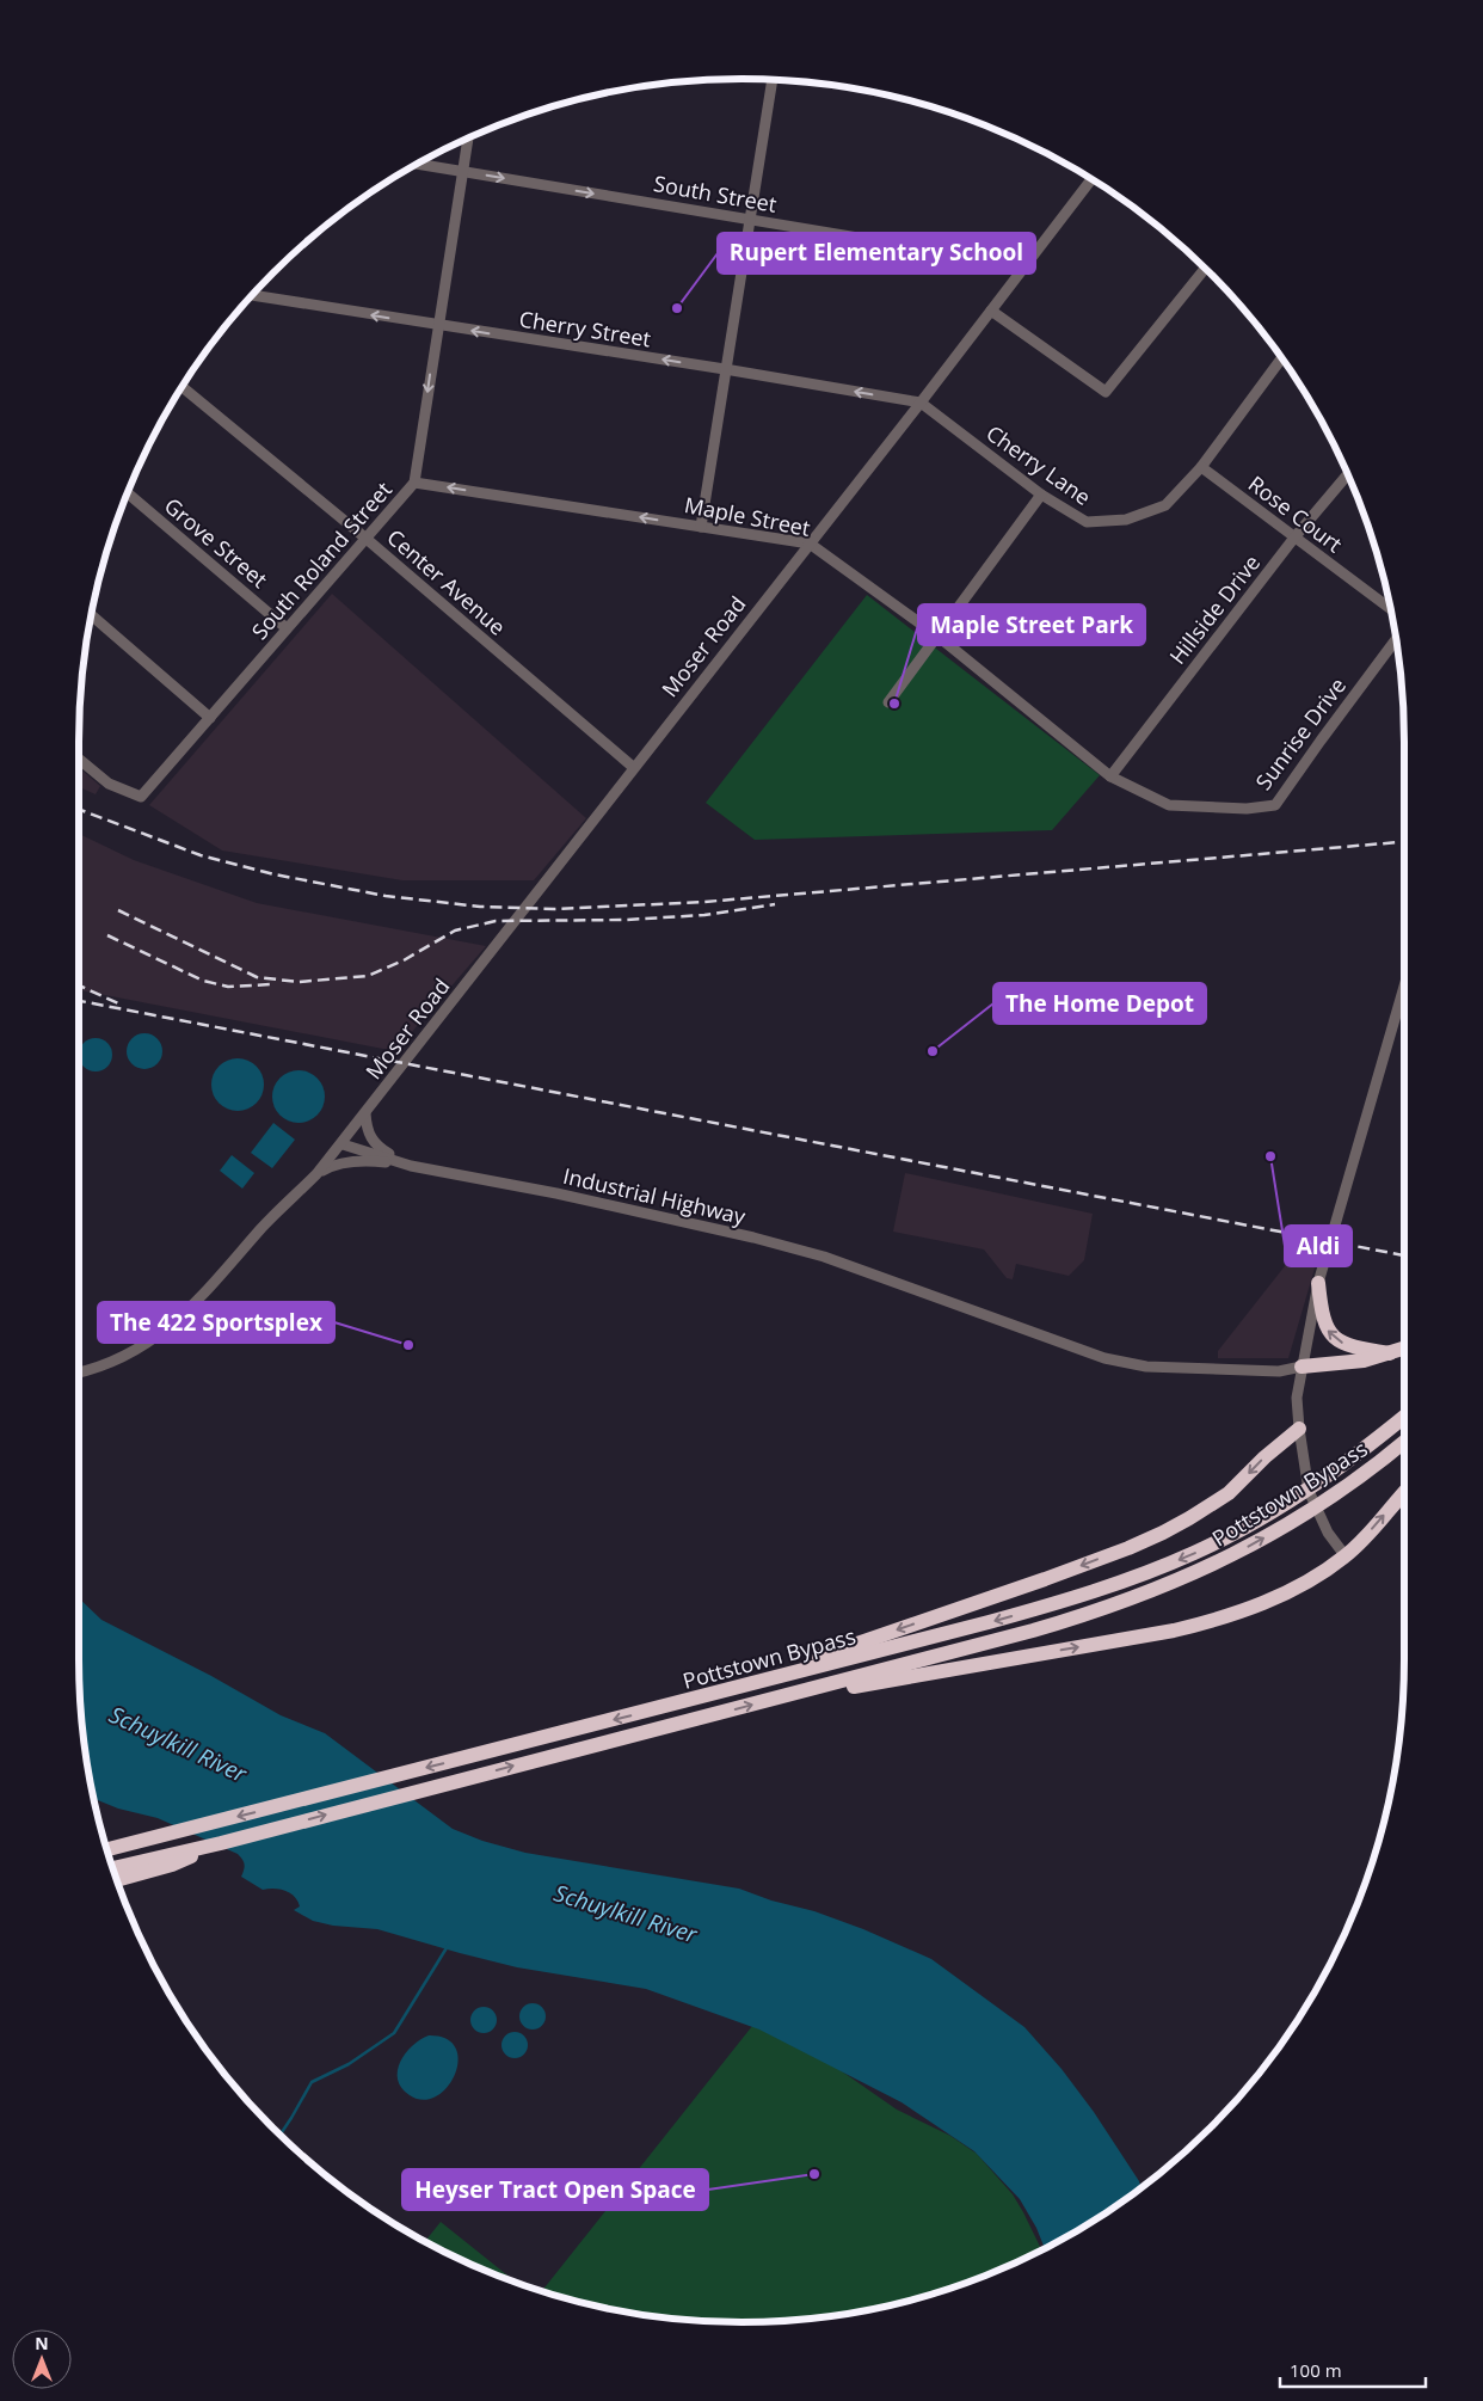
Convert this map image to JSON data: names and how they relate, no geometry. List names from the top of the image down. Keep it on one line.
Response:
{"streets":{"highway":["Pottstown Bypass"],"street":["South Street","Cherry Street","Cherry Lane","Rose Court","Maple Street","Grove Street","South Roland Street","Center Avenue","Hillside Drive","Moser Road","Sunrise Drive","Industrial Highway"]},"crossings":[["South Street","South Roland Street"],["South Street","Moser Road"],["Cherry Street","Cherry Lane"],["Cherry Street","South Roland Street"],["Cherry Street","Moser Road"],["Cherry Lane","Rose Court"],["Cherry Lane","Moser Road"],["Rose Court","Hillside Drive"],["Maple Street","South Roland Street"],["Maple Street","Hillside Drive"],["Maple Street","Moser Road"],["Maple Street","Sunrise Drive"],["Grove Street","South Roland Street"],["South Roland Street","Center Avenue"],["Center Avenue","Moser Road"],["Moser Road","Industrial Highway"]],"one_way":["South Street","Cherry Street"],"water":["Schuylkill River"],"places":["Rupert Elementary School","Maple Street Park","The Home Depot","Aldi","The 422 Sportsplex","Heyser Tract Open Space"],"scale_bar":"100 m","north":"top"}
